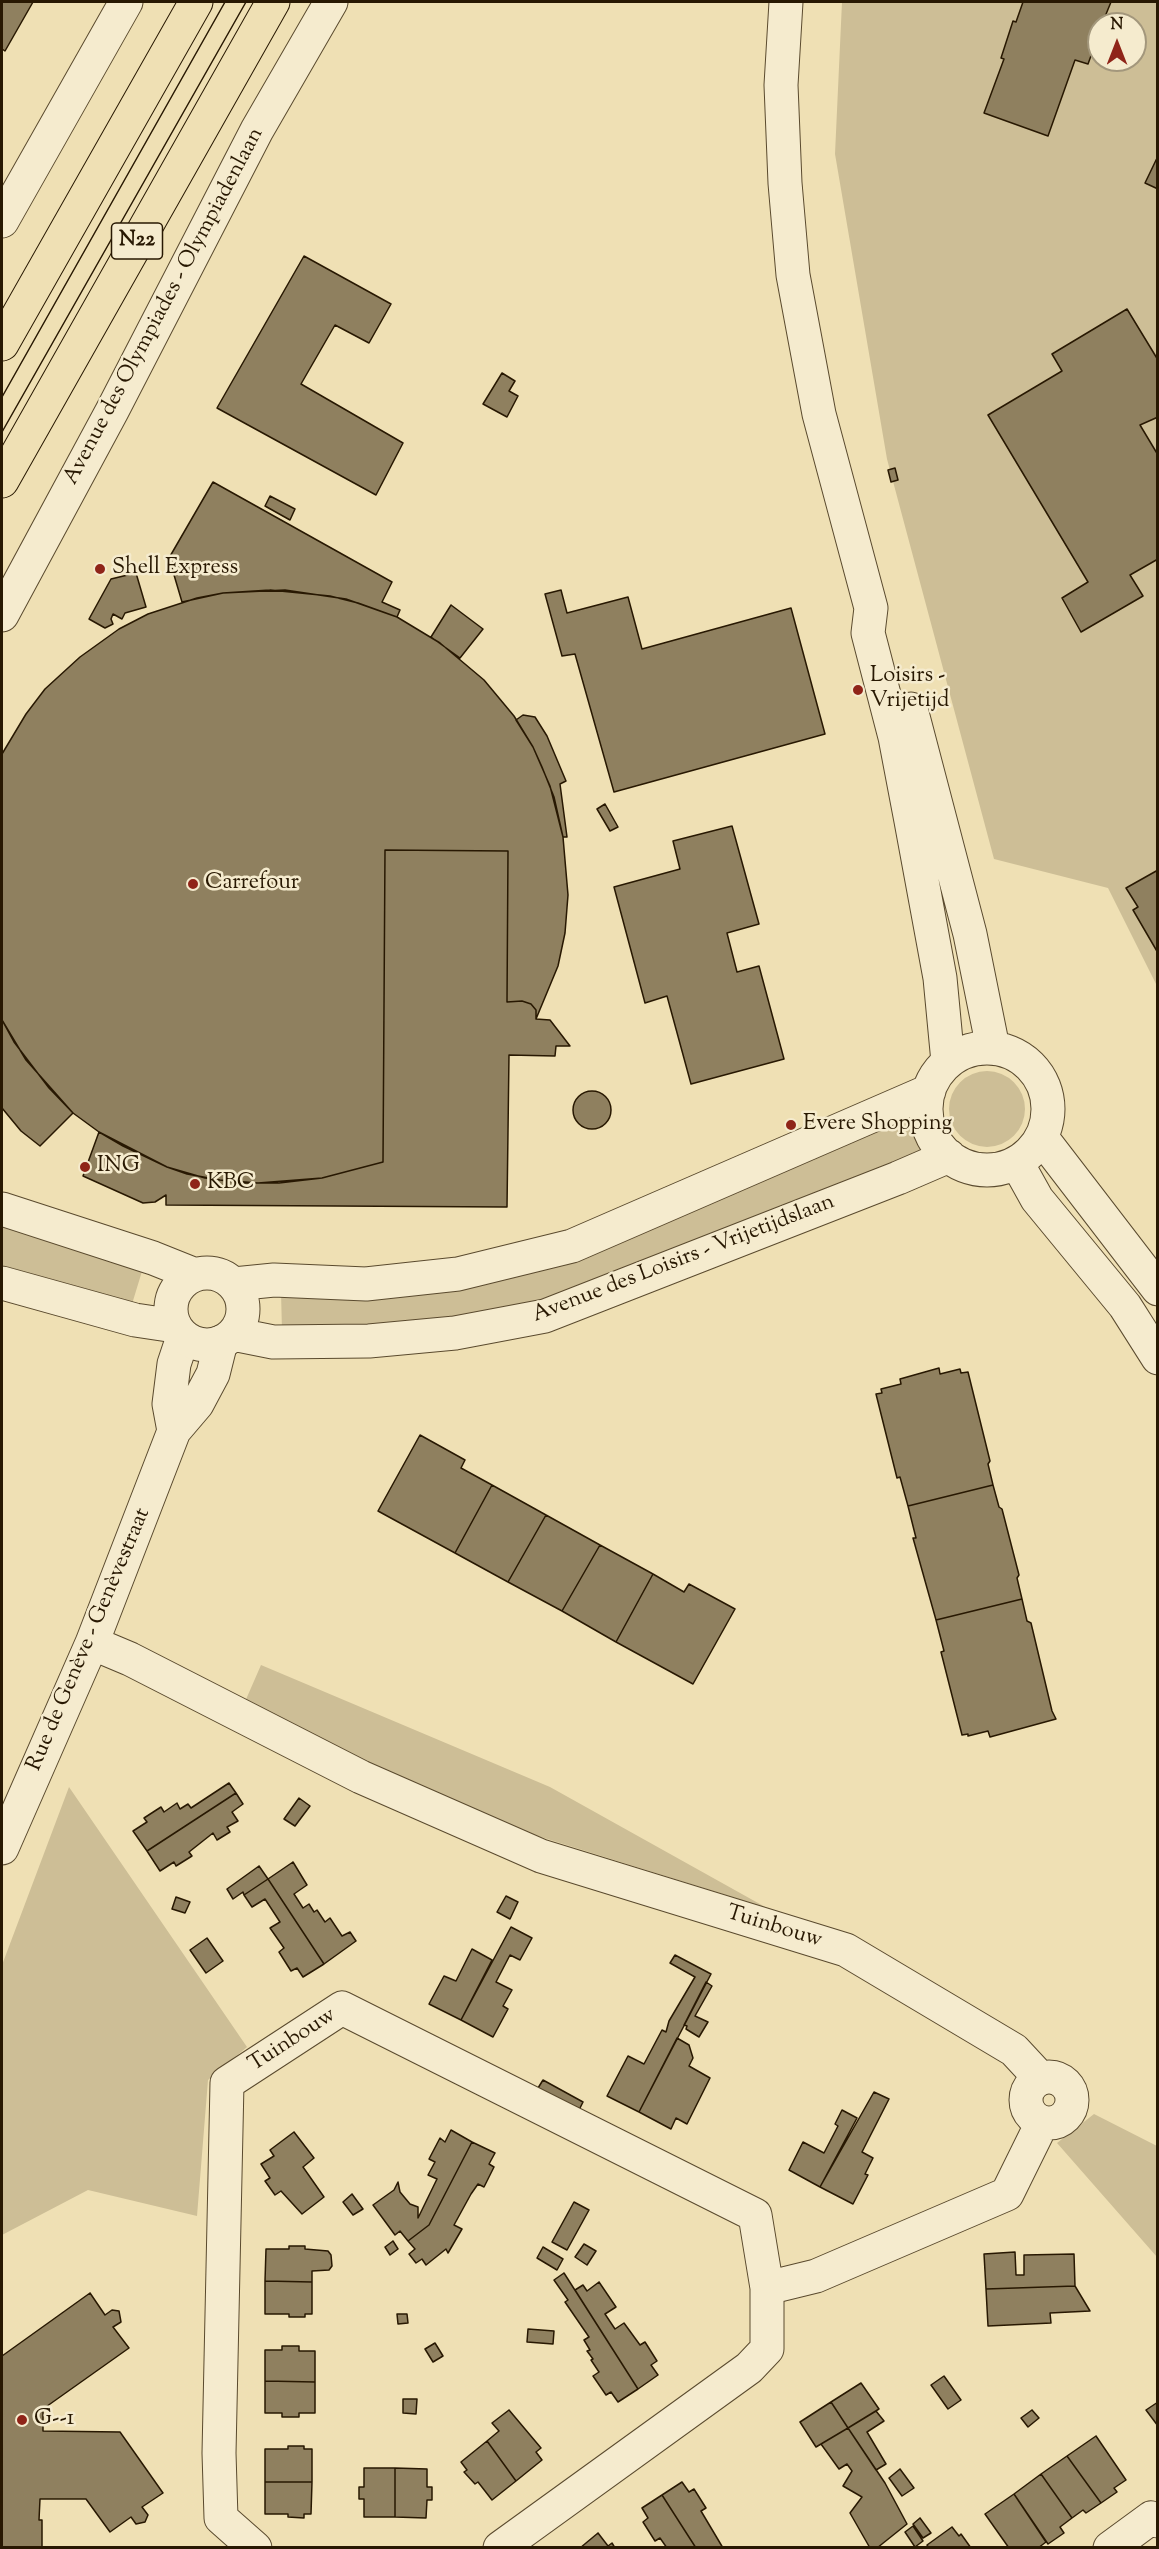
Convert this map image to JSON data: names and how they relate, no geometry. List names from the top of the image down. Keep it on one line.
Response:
{"streets":{"main road":["N22"],"street":["Avenue des Olympiades - Olympiadenlaan","Avenue des Loisirs - Vrijetijdslaan","Rue de Genève - Genèvestraat","Tuinbouw"]},"crossings":[["Avenue des Loisirs - Vrijetijdslaan","Rue de Genève - Genèvestraat"],["Rue de Genève - Genèvestraat","Tuinbouw"]],"places":["Shell Express","Loisirs - Vrijetijd","Carrefour","Evere Shopping","ING","KBC","G--1"],"north":"top"}
